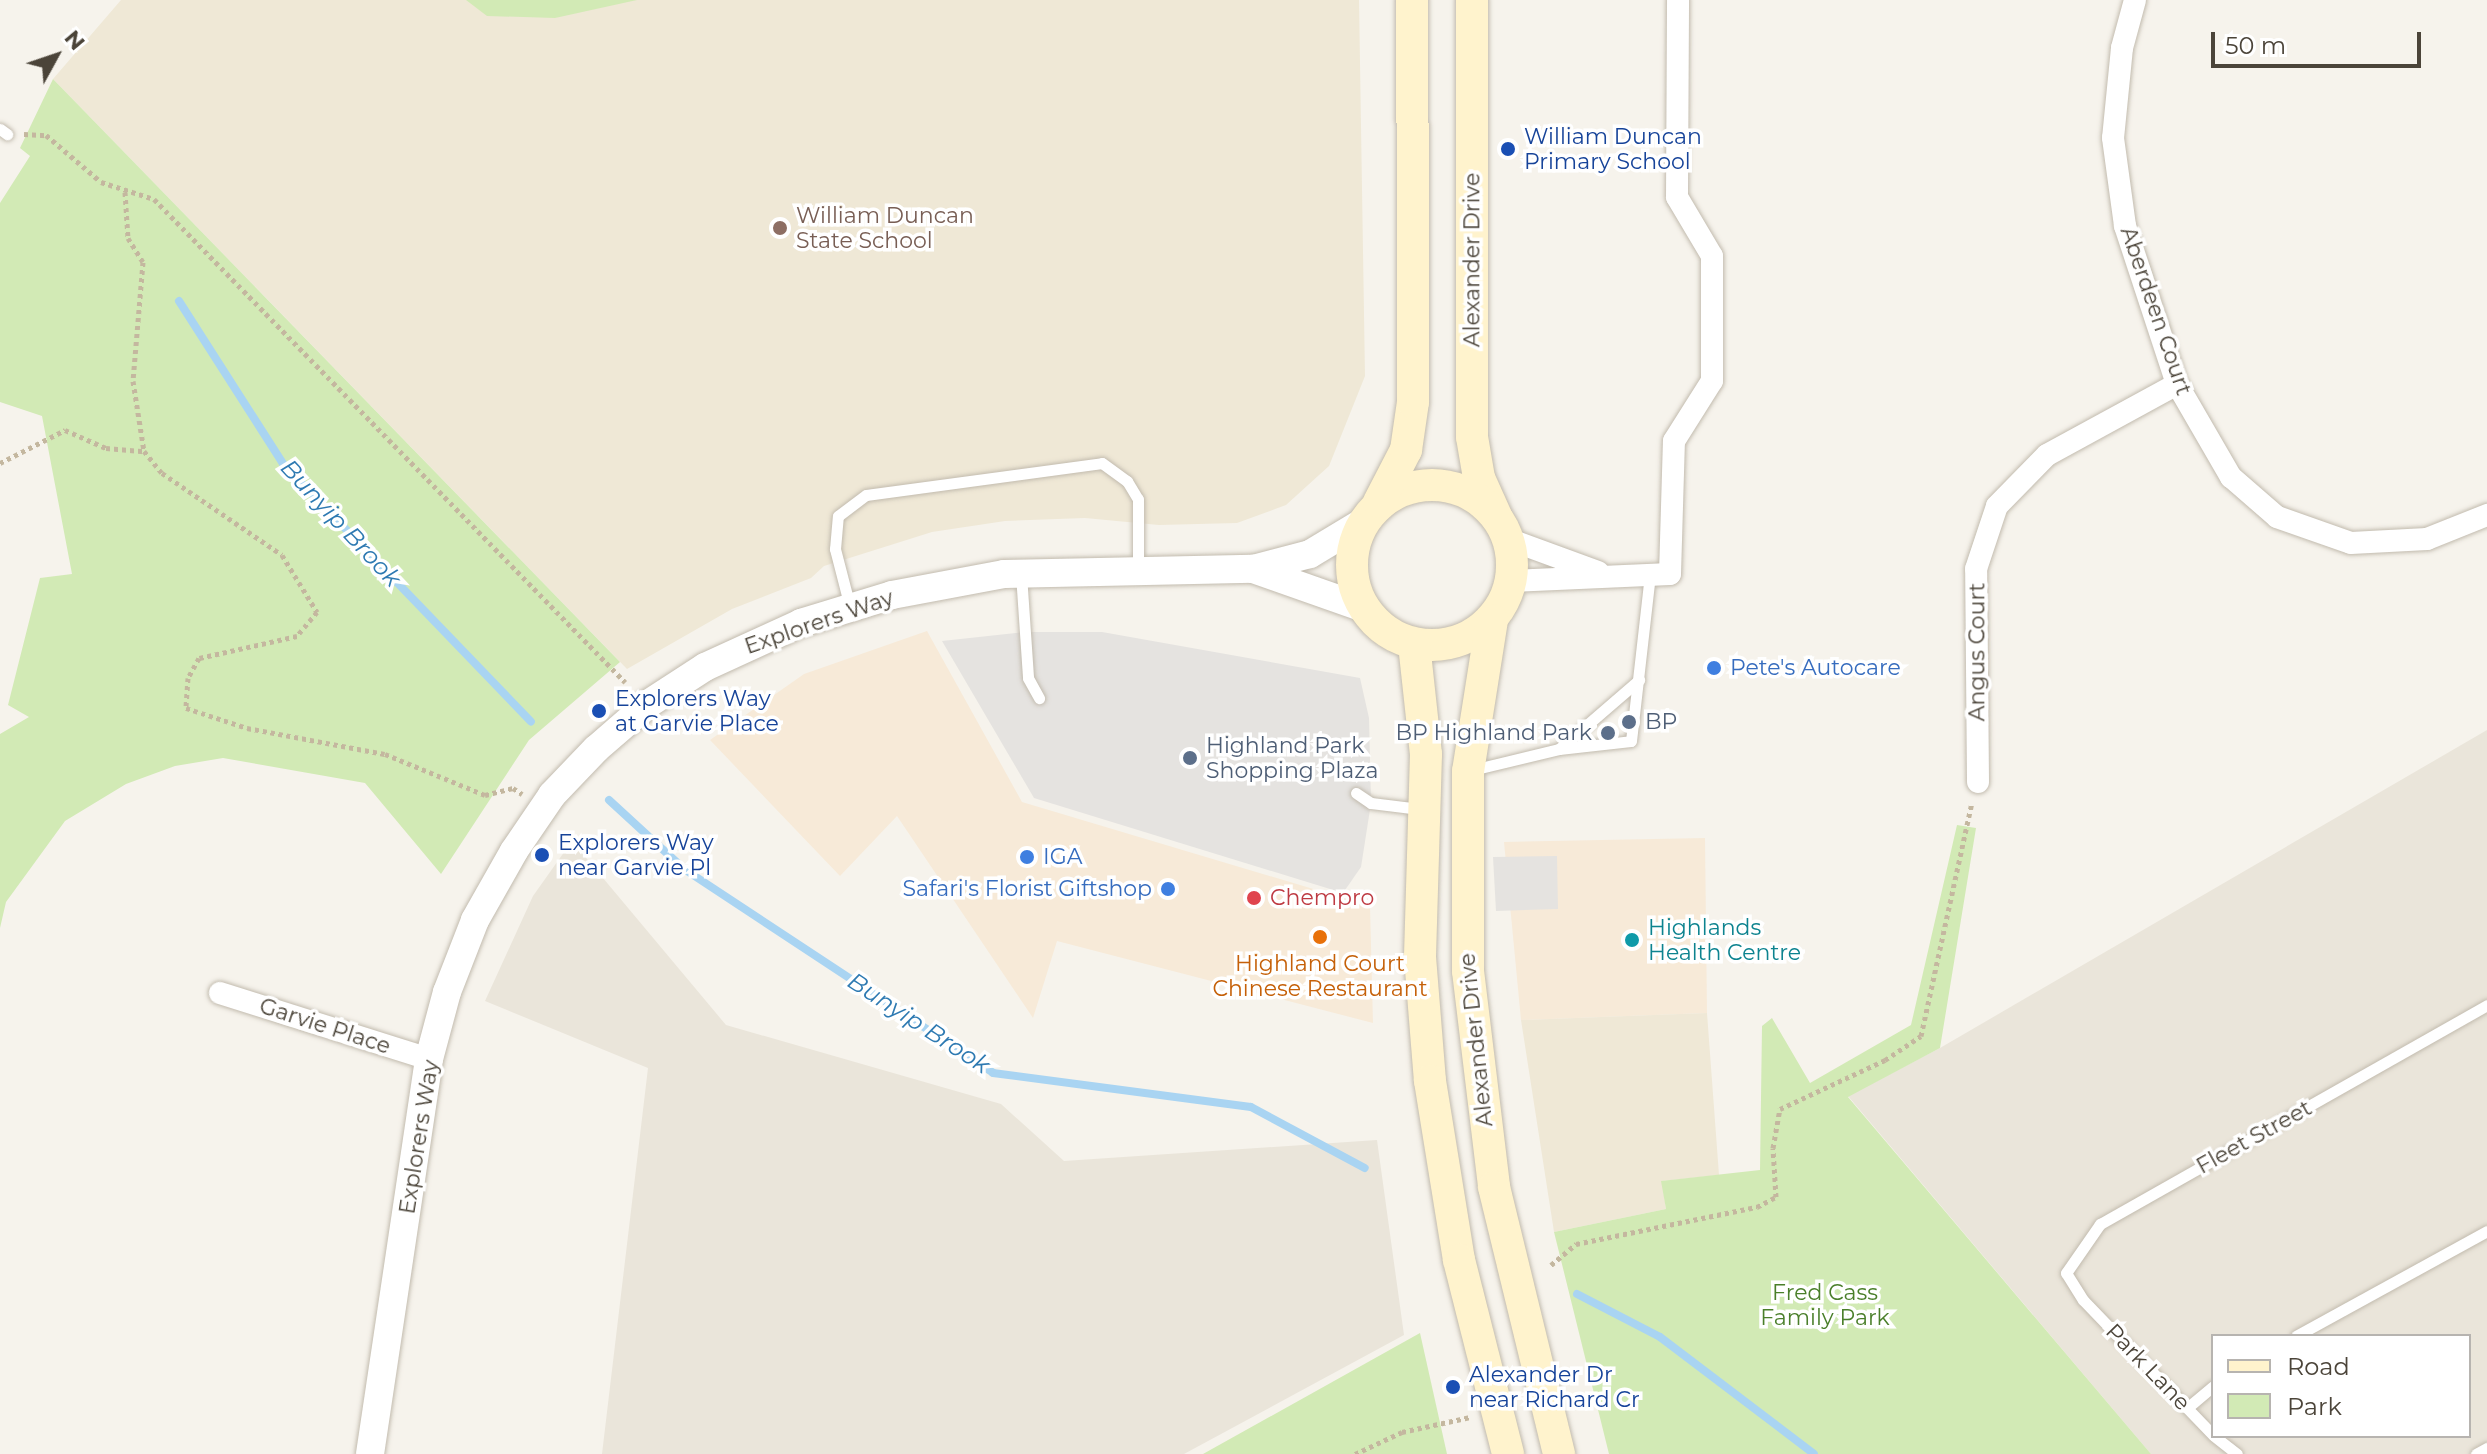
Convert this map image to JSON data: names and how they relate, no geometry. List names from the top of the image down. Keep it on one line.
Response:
{"streets":{"main road":["Alexander Drive"],"street":["Aberdeen Court","Explorers Way","Angus Court","Garvie Place"],"lane":["Fleet Street","Park Lane"]},"crossings":[["Alexander Drive","Explorers Way"],["Aberdeen Court","Angus Court"],["Explorers Way","Garvie Place"],["Fleet Street","Park Lane"]],"water":["Bunyip Brook"],"parks":["Fred Cass Family Park"],"places":["William Duncan Primary School","William Duncan State School","Pete's Autocare","Explorers Way at Garvie Place","BP","BP Highland Park","Highland Park Shopping Plaza","Explorers Way near Garvie Pl","IGA","Safari's Florist Giftshop","Chempro","Highland Court Chinese Restaurant","Highlands Health Centre","Alexander Dr near Richard Cr"],"legend":["Road","Park"],"scale_bar":"50 m","north":"top right"}
